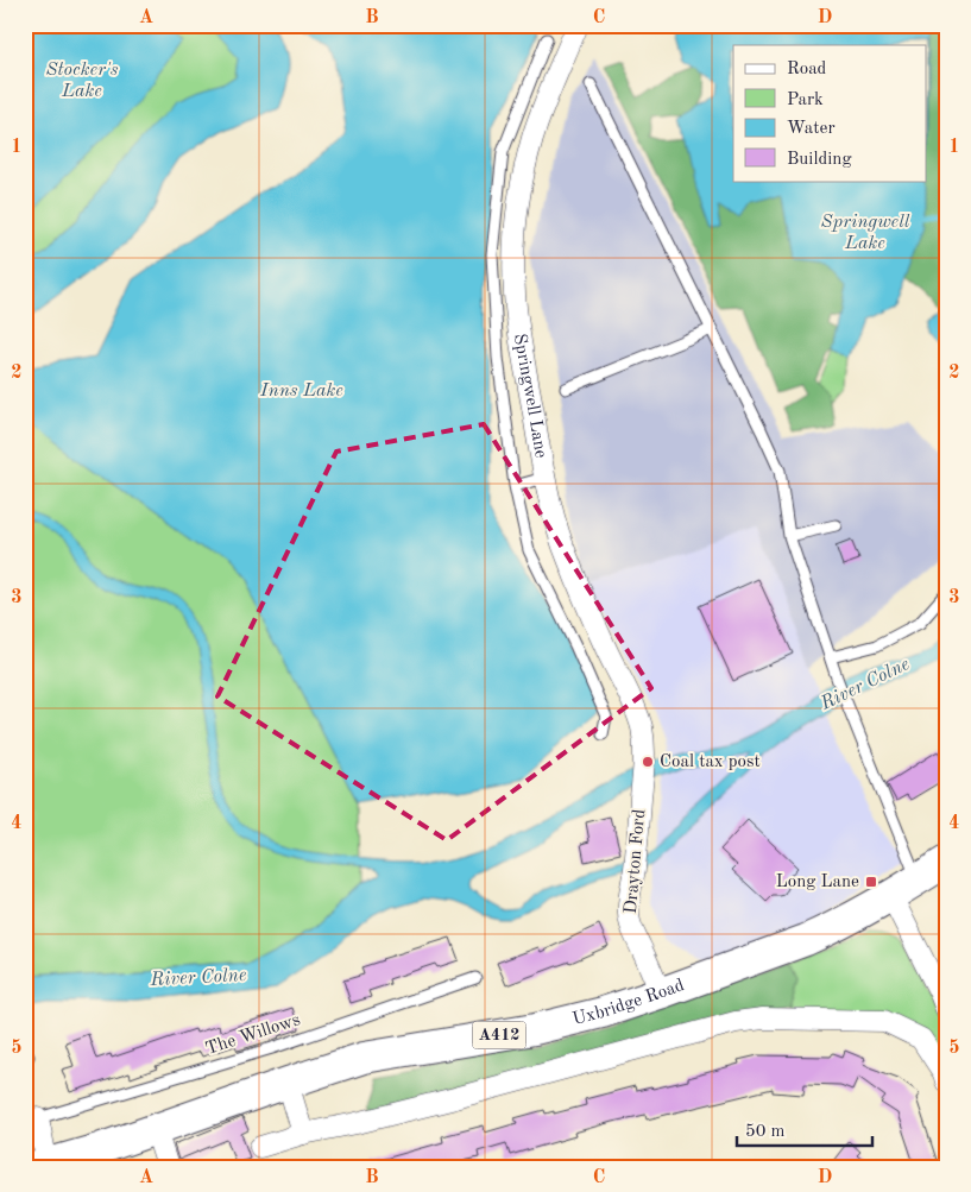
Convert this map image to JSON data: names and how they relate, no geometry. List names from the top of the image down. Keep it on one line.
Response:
{"streets":{"main road":["Uxbridge Road","A412"],"street":["Springwell Lane","Drayton Ford"],"lane":["The Willows"]},"crossings":[["Springwell Lane","Drayton Ford"],["Drayton Ford","Uxbridge Road"]],"water":["Stocker's Lake","Springwell Lake","Inns Lake","River Colne"],"places":{"other":["Coal tax post"],"transit":["Long Lane"]},"legend":["Road","Park","Water","Building"],"scale_bar":"50 m","grid":{"columns":["A","B","C","D"],"rows":["1","2","3","4","5"]}}
